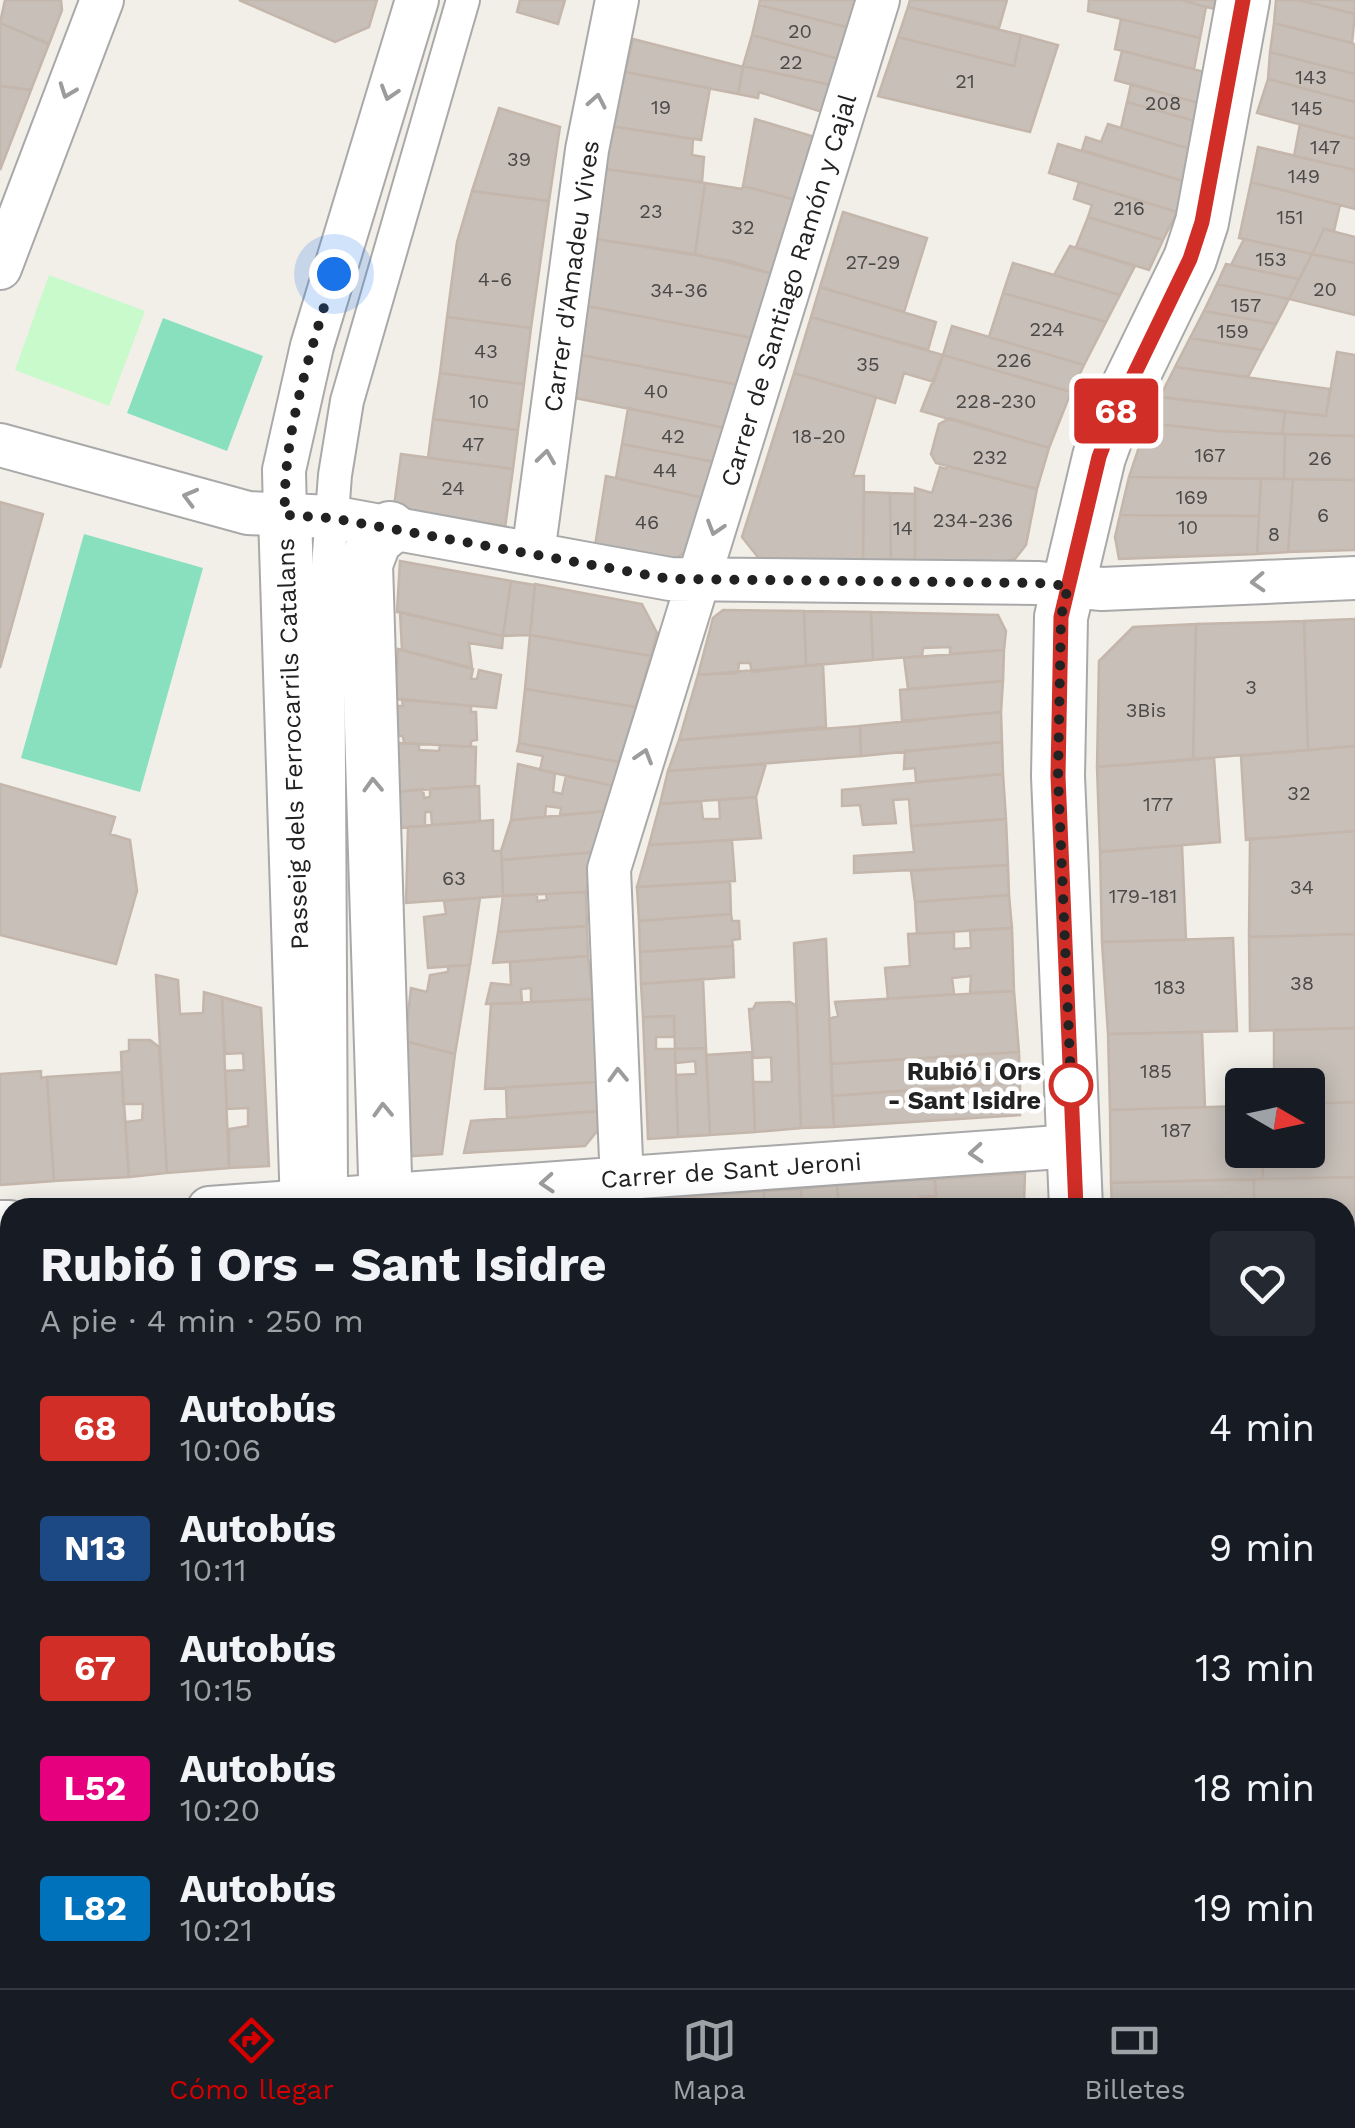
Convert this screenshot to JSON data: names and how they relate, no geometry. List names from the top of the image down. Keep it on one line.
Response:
{"streets":{"street":["Carrer d'Amadeu Vives","Carrer de Santiago Ramón y Cajal","Passeig dels Ferrocarrils Catalans","Carrer de Sant Jeroni"]},"crossings":[["Carrer de Santiago Ramón y Cajal","Carrer de Sant Jeroni"]],"one_way":["Carrer d'Amadeu Vives","Carrer de Sant Jeroni"],"places":["Rubió i Ors - Sant Isidre"],"lines":["bus line 68"],"house_numbers":["20","22","143","21","208","19","145","147","39","149","216","23","151","32","153","27-29","4-6","20","34-36","157","224","159","43","226","35","40","10","228-230","42","18-20","47","167","232","26","44","24","169","6","234-236","46","10","14","8","3","3Bis","32","177","63","34","179-181","38","183","185","187"],"north":"right","page":{"on_map":"68","heading":["Rubió i Ors - Sant Isidre","A pie · 4 min · 250 m"],"list":[{"mark":"68","name":"Autobús","note":"10:06","value":"4 min"},{"mark":"N13","name":"Autobús","note":"10:11","value":"9 min"},{"mark":"67","name":"Autobús","note":"10:15","value":"13 min"},{"mark":"L52","name":"Autobús","note":"10:20","value":"18 min"},{"mark":"L82","name":"Autobús","note":"10:21","value":"19 min"}],"tabs":["Cómo llegar","Mapa","Billetes"]}}
